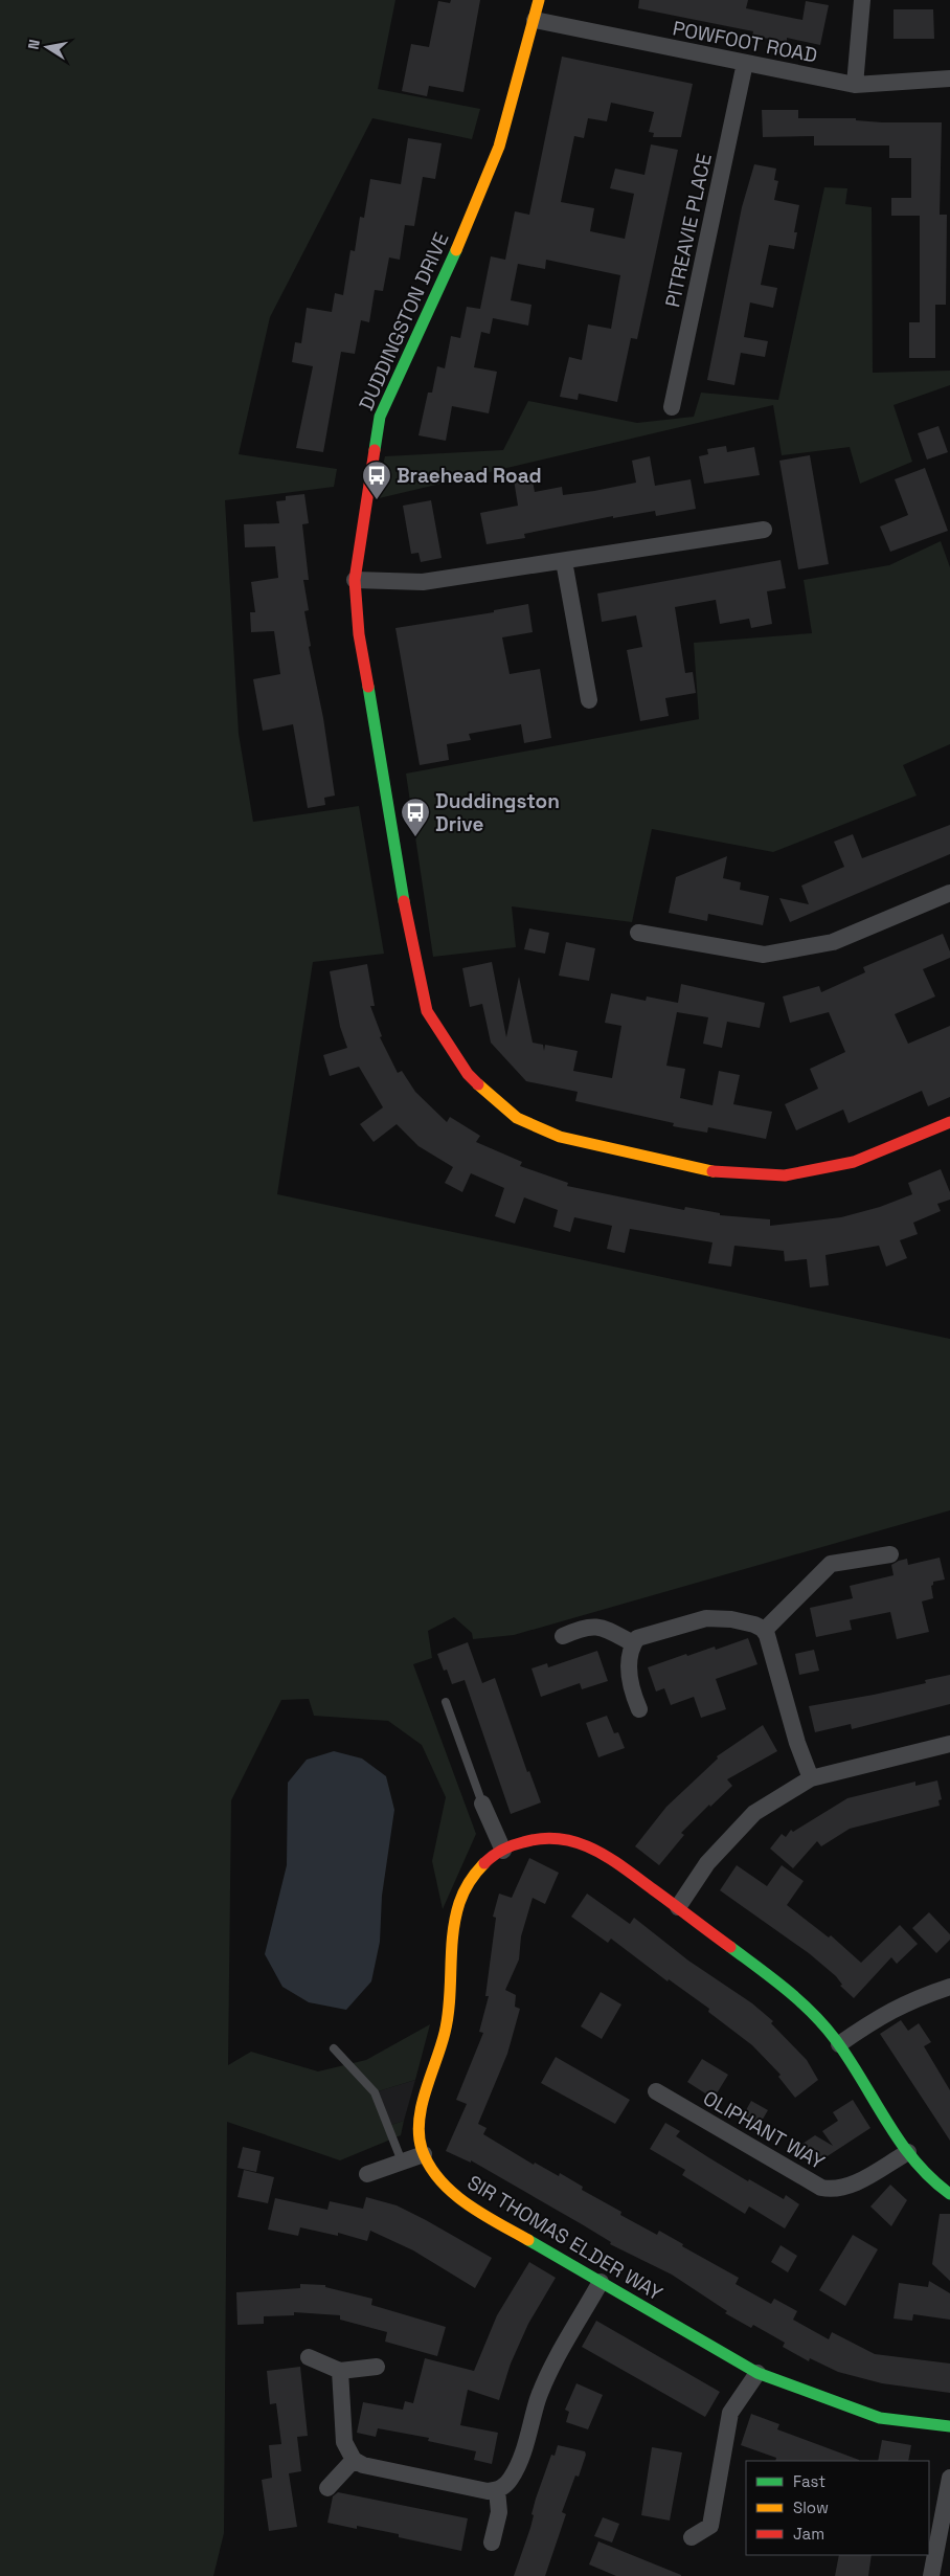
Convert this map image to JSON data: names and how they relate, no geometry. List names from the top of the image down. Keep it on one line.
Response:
{"streets":{"street":["POWFOOT ROAD","PITREAVIE PLACE","DUDDINGSTON DRIVE","OLIPHANT WAY","SIR THOMAS ELDER WAY"]},"crossings":[["POWFOOT ROAD","PITREAVIE PLACE"],["POWFOOT ROAD","DUDDINGSTON DRIVE"],["OLIPHANT WAY","SIR THOMAS ELDER WAY"]],"places":{"bus stop":["Braehead Road","Duddingston Drive"]},"legend":["Fast","Slow","Jam"],"north":"left"}
